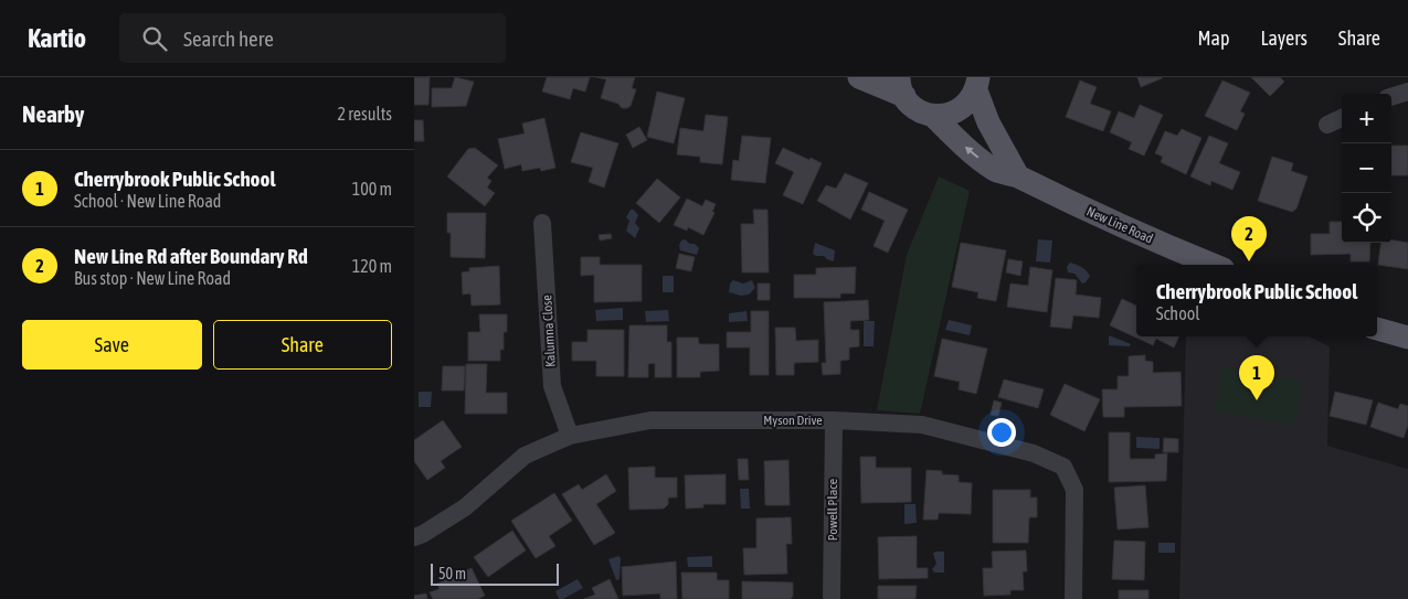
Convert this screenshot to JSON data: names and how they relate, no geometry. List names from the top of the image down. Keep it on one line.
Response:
{"streets":{"main road":["New Line Road"],"street":["Kalumna Close","Myson Drive","Powell Place"]},"crossings":[["Kalumna Close","Myson Drive"],["Myson Drive","Powell Place"]],"scale_bar":"50 m","page":{"header":"Kartio","search":"Search here","nav":["Map","Layers","Share"],"heading":["Nearby","2 results"],"map_buttons":["+","−"],"list":[{"mark":"1","name":"Cherrybrook Public School","note":"School · New Line Road","value":"100 m"},{"mark":"2","name":"New Line Rd after Boundary Rd","note":"Bus stop · New Line Road","value":"120 m"}],"pins":["2","1"],"popup":["Cherrybrook Public School","School"],"buttons":["Save","Share"],"scale":"50 m"}}
